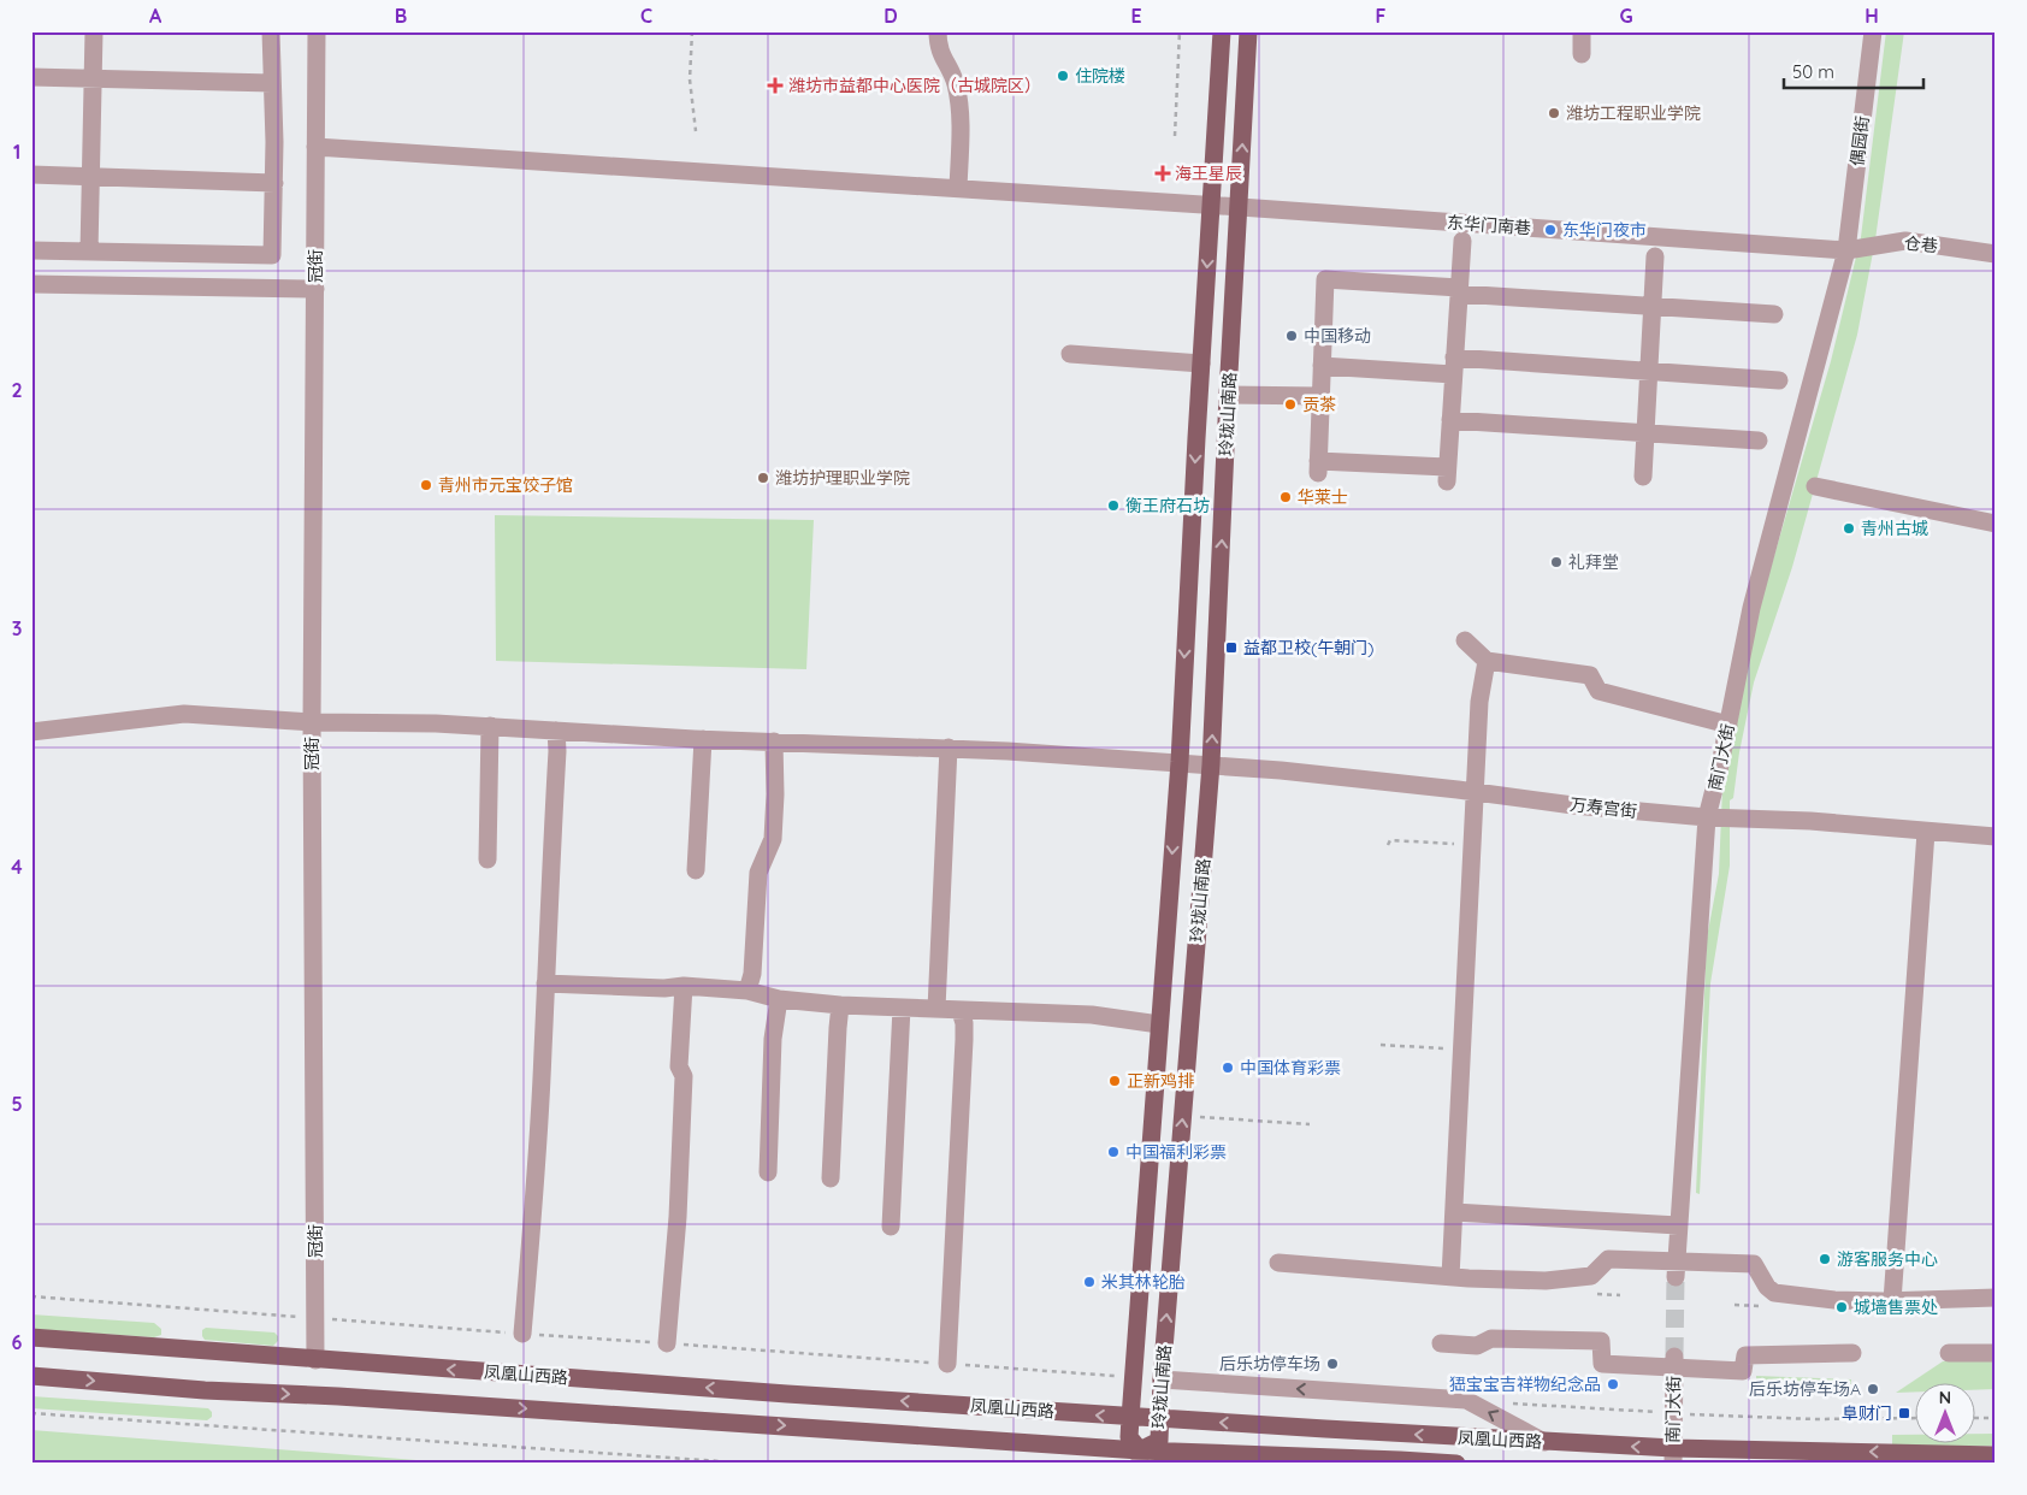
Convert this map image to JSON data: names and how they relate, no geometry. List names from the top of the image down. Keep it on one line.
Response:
{"streets":{"main road":["玲珑山南路","凤凰山西路"],"street":["偶园街","东华门南巷","仓巷","冠街","南门大街","万寿宫街"]},"crossings":[["偶园街","东华门南巷"],["偶园街","仓巷"],["偶园街","南门大街"],["东华门南巷","仓巷"],["东华门南巷","冠街"],["东华门南巷","玲珑山南路"],["东华门南巷","南门大街"],["仓巷","南门大街"],["冠街","万寿宫街"],["冠街","凤凰山西路"],["玲珑山南路","万寿宫街"],["玲珑山南路","凤凰山西路"],["南门大街","万寿宫街"],["南门大街","凤凰山西路"]],"places":{"other":["住院楼","潍坊工程职业学院","东华门夜市","中国移动","贡茶","潍坊护理职业学院","青州市元宝饺子馆","华莱士","衡王府石坊","青州古城","礼拜堂","中国体育彩票","正新鸡排","中国福利彩票","游客服务中心","米其林轮胎","城墙售票处","后乐坊停车场","峱宝宝吉祥物纪念品","后乐坊停车场A"],"health":["潍坊市益都中心医院（古城院区）","海王星辰"],"transit":["益都卫校(午朝门)","阜财门"]},"scale_bar":"50 m","north":"top","grid":{"columns":["A","B","C","D","E","F","G","H"],"rows":["1","2","3","4","5","6"]}}
